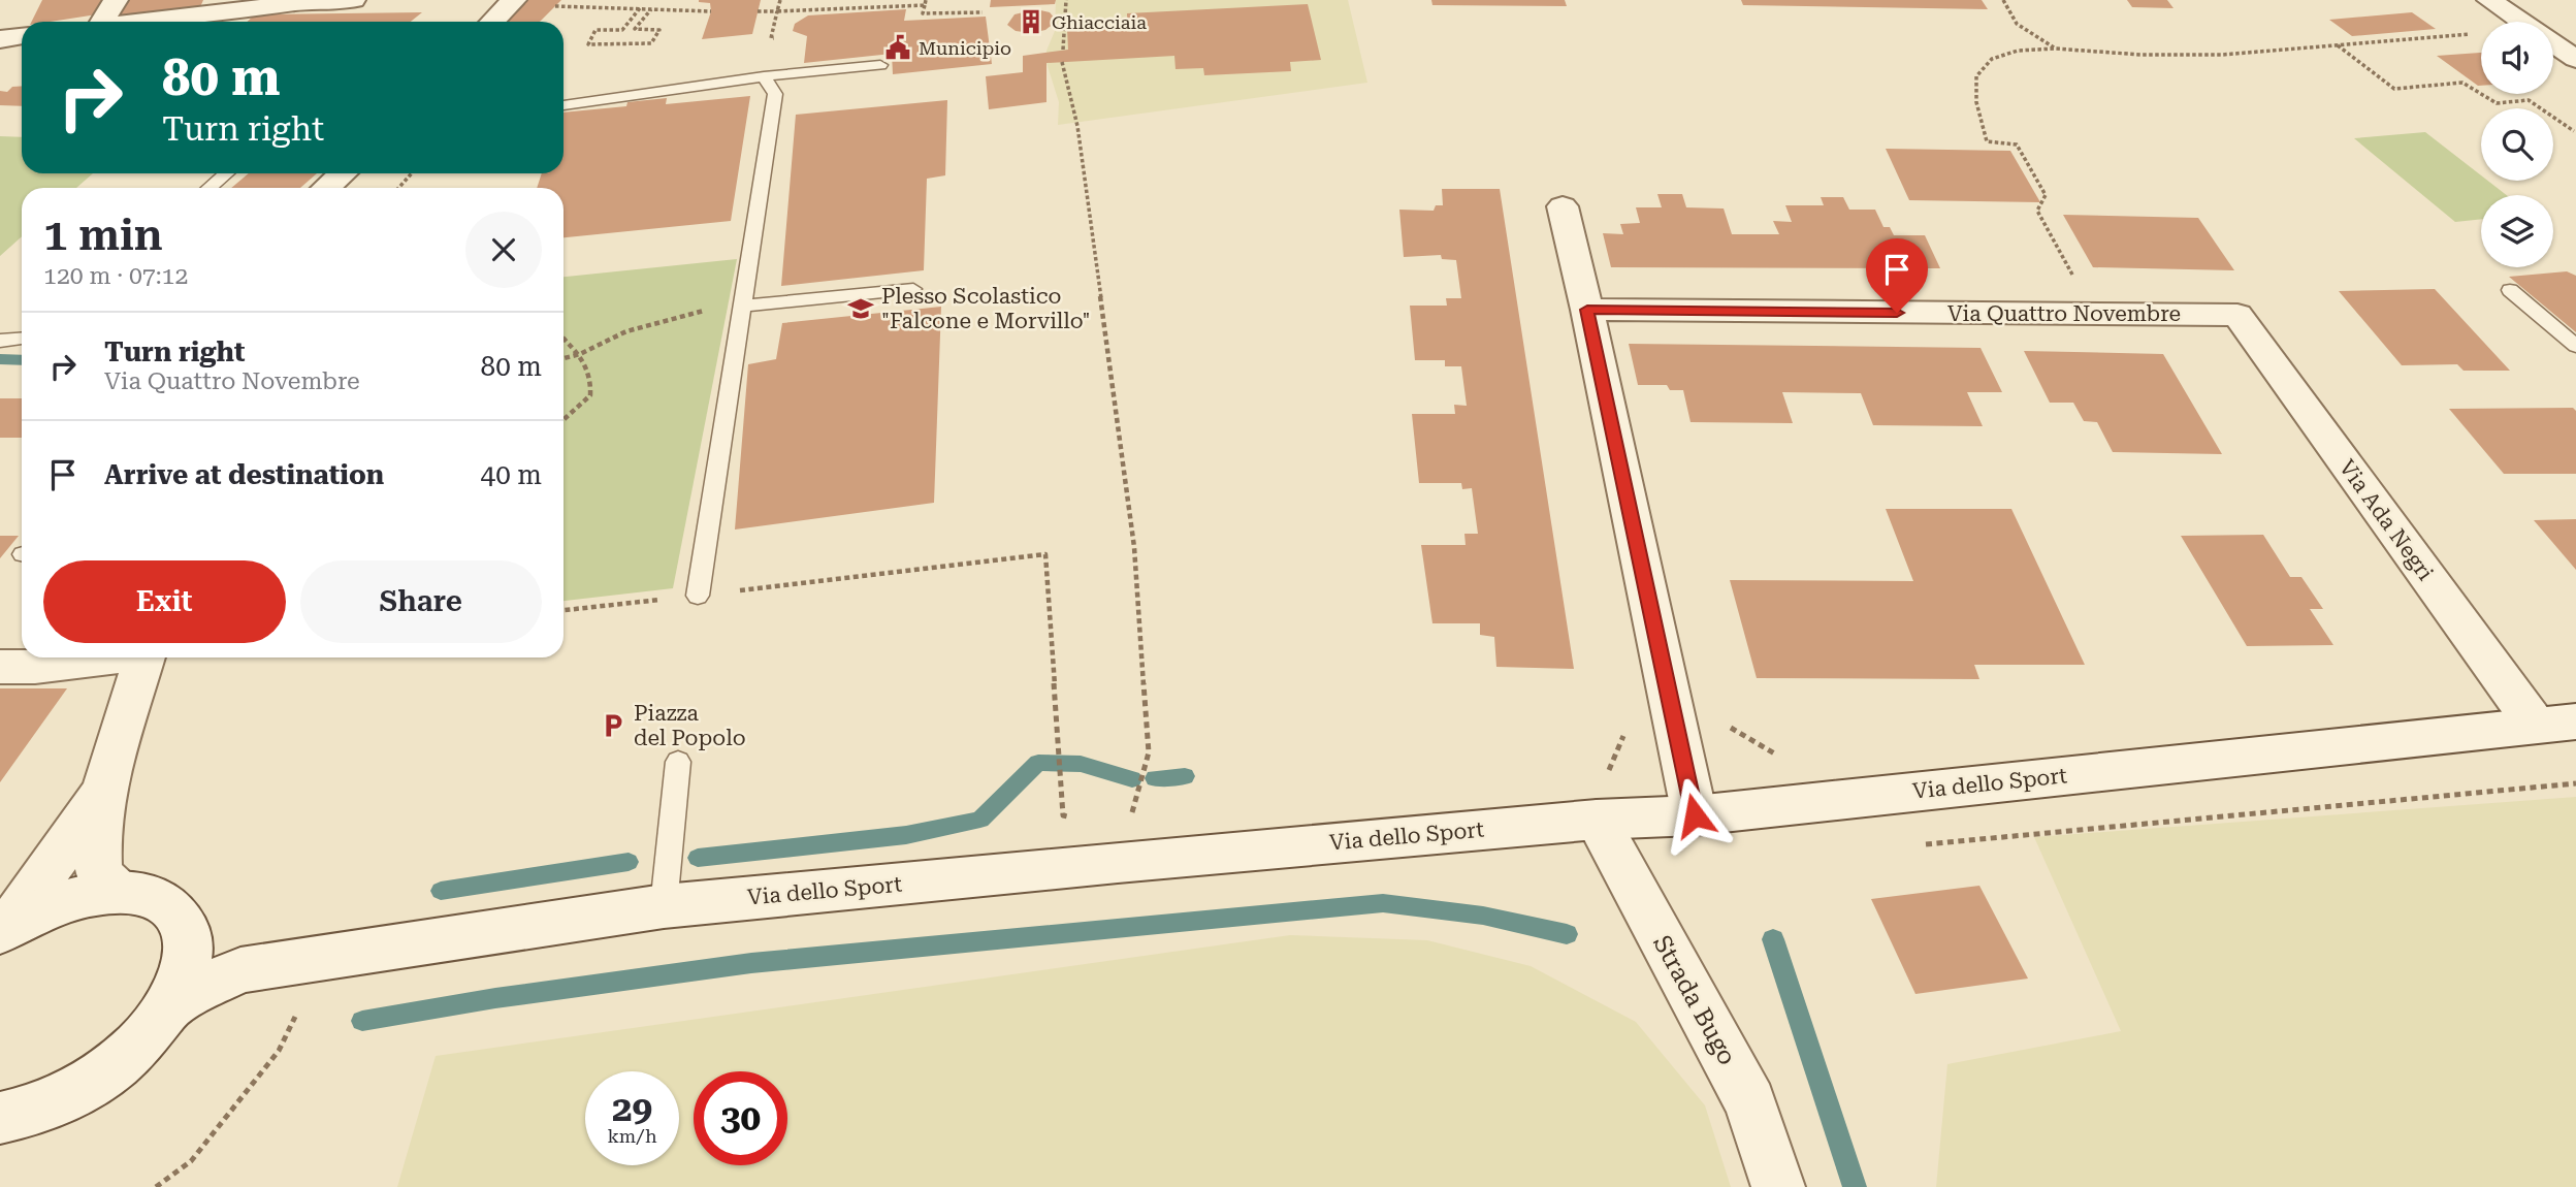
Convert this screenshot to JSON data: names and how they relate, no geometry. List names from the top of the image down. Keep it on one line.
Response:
{"streets":{"street":["Via Quattro Novembre","Via Ada Negri","Via dello Sport","Strada Bugo"]},"crossings":[["Via Quattro Novembre","Via Ada Negri"],["Via Ada Negri","Via dello Sport"],["Via dello Sport","Strada Bugo"]],"places":{"building":["Ghiacciaia"],"public building":["Municipio"],"school or university":["Plesso Scolastico \"Falcone e Morvillo\""],"parking":["Piazza del Popolo"]},"page":{"turn":["80 m","Turn right"],"heading":["1 min","120 m · 07:12"],"list":[{"name":"Turn right","note":"Via Quattro Novembre","value":"80 m"},{"name":"Arrive at destination","value":"40 m"}],"buttons":["Exit","Share"],"speed":"29 km/h","limit":"30"}}
